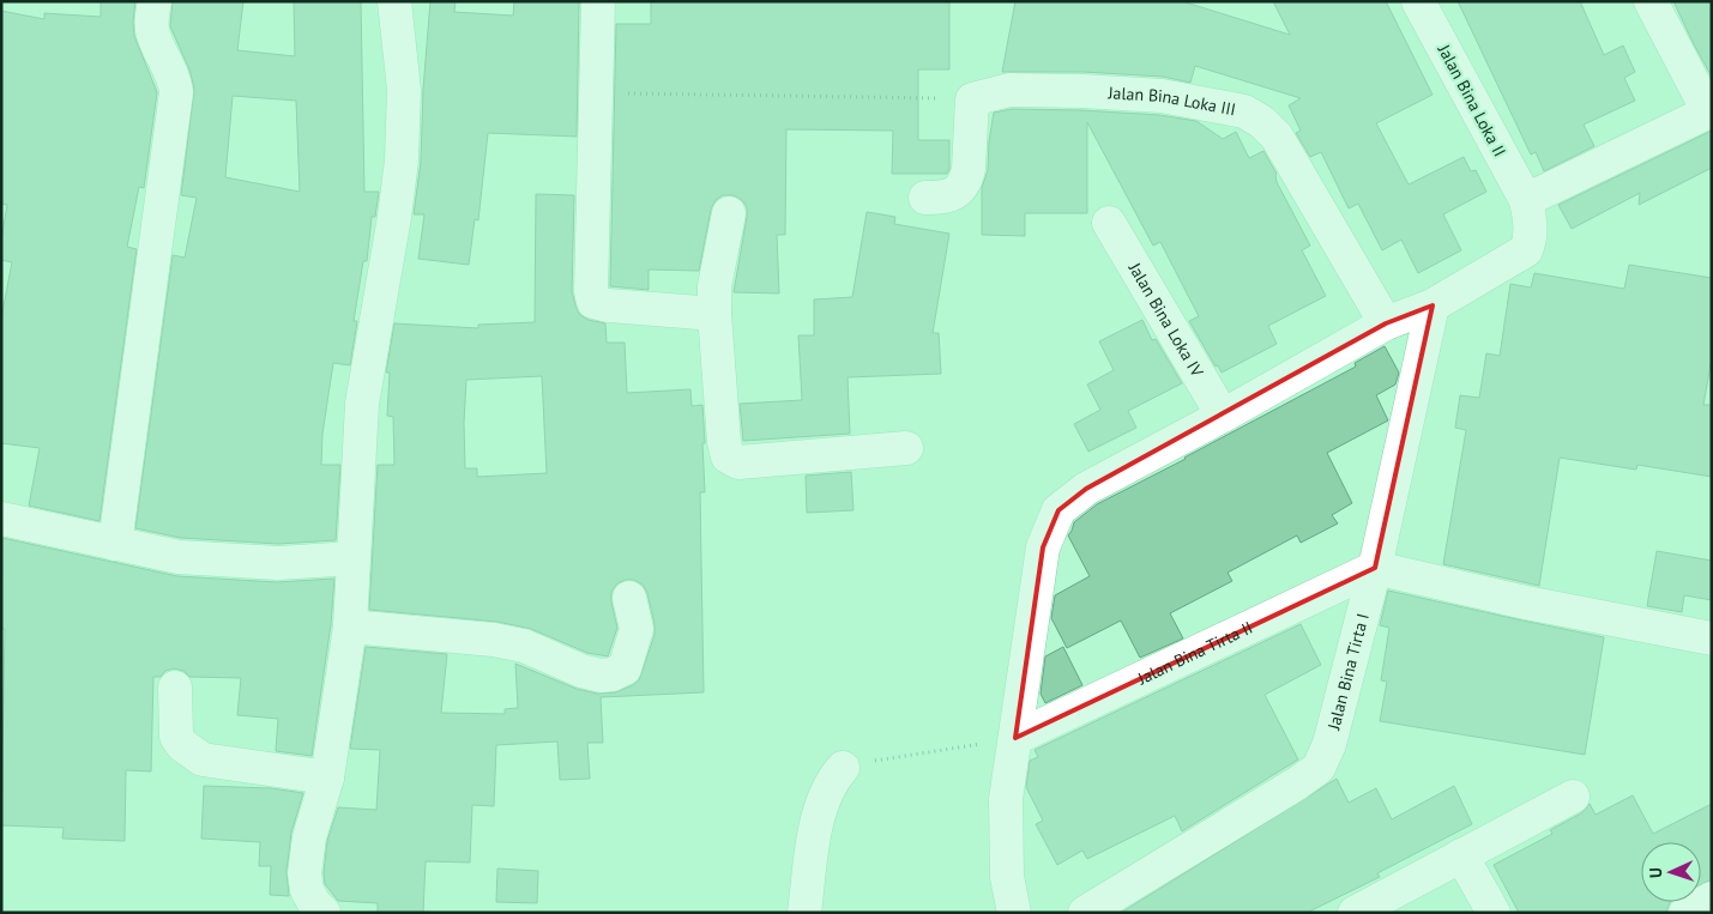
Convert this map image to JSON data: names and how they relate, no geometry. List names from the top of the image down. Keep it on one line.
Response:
{"streets":{"street":["Jalan Bina Loka II","Jalan Bina Loka III","Jalan Bina Loka IV","Jalan Bina Tirta II","Jalan Bina Tirta I"]},"crossings":[["Jalan Bina Loka II","Jalan Bina Loka III"],["Jalan Bina Loka II","Jalan Bina Loka IV"],["Jalan Bina Loka II","Jalan Bina Tirta II"],["Jalan Bina Loka II","Jalan Bina Tirta I"],["Jalan Bina Tirta II","Jalan Bina Tirta I"]],"north":"left"}
